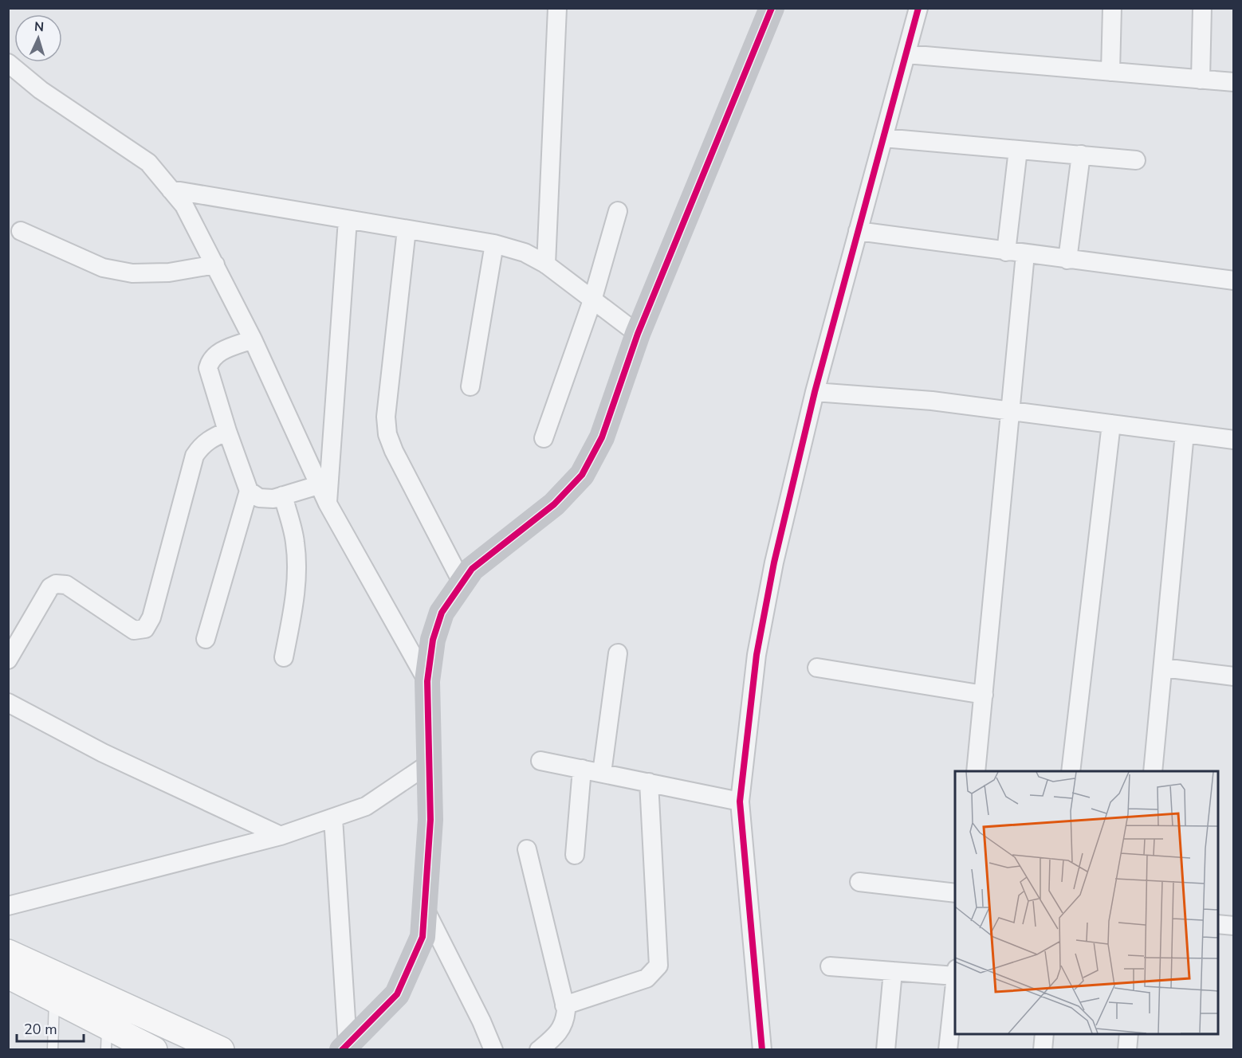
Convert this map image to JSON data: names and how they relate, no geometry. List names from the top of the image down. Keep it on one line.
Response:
{"scale_bar":"20 m","north":"top"}
